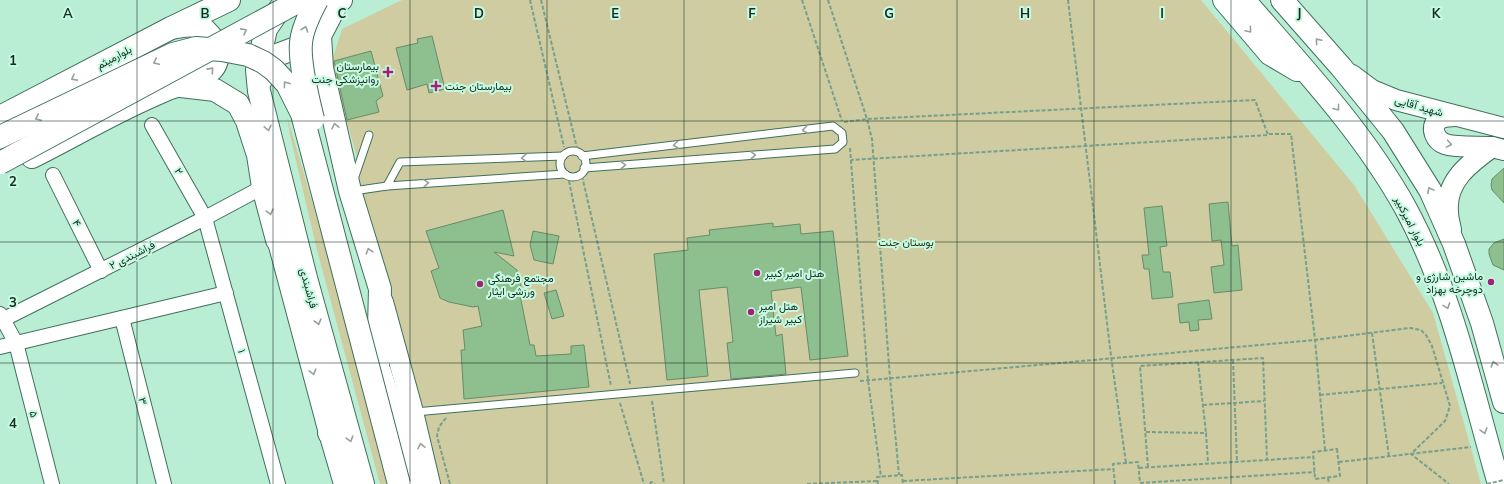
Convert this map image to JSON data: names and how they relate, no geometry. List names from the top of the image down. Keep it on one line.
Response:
{"streets":{"main road":["بلوارمیثم","شهید آقایی","بلوار امیرکبیر","فراشبندی"],"street":["۲","۴","۲ فراشبندی","۱","۳","۵"]},"crossings":[["۲","۲ فراشبندی"],["۲","۱"],["۴","۲ فراشبندی"],["۲ فراشبندی","۱"],["۲ فراشبندی","۵"]],"parks":["بوستان جنت"],"places":{"health":["بیمارستان روانپزشکی جنت","بیمارستان جنت"],"other":["هتل امیر کبیر","ماشین شارژی و دوچرخه بهزاد","مجتمع فرهنگی ورزشی ایثار","هتل امیر کبیر شیراز"]},"grid":{"columns":["A","B","C","D","E","F","G","H","I","J","K"],"rows":["1","2","3","4"]}}
